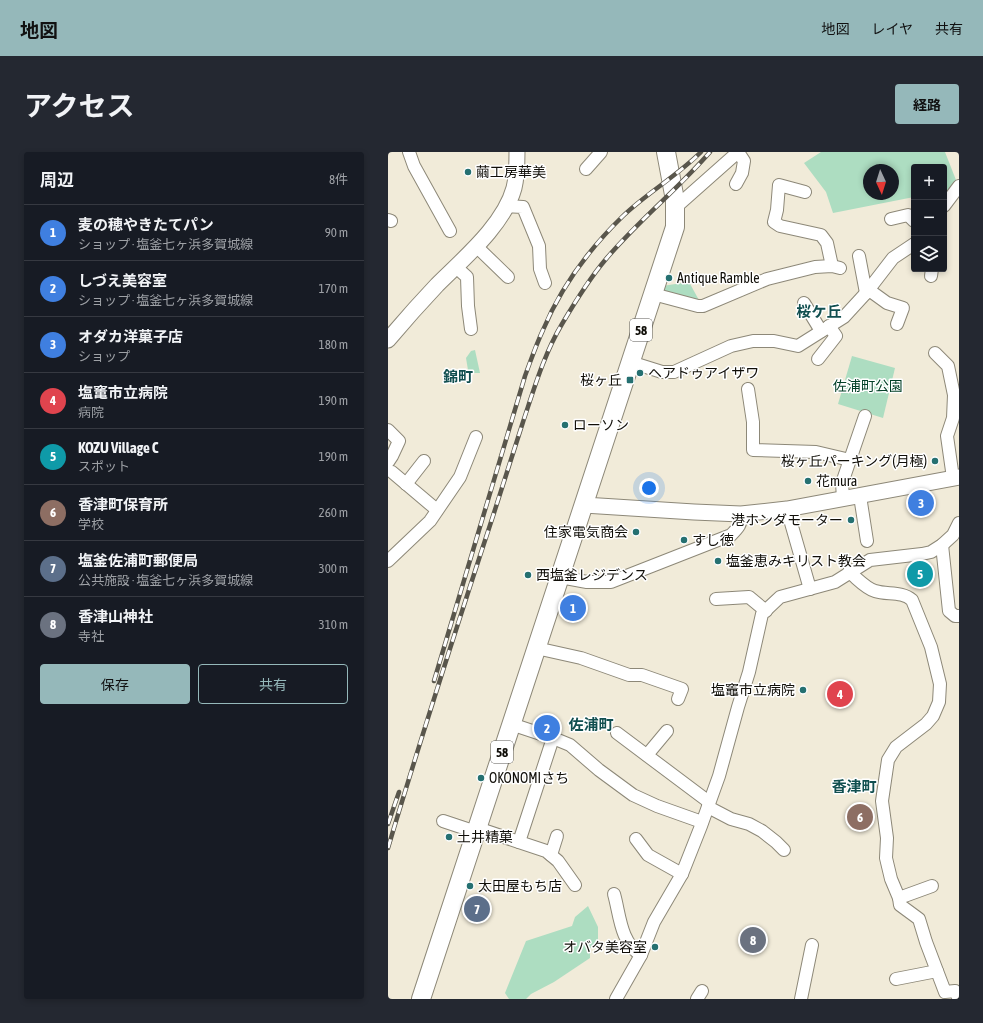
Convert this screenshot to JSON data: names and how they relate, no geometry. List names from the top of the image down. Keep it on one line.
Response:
{"streets":{"main road":["58"]},"districts":["桜ケ丘","錦町","佐浦町","香津町"],"parks":["佐浦町公園"],"places":{"other":["繭工房華美","Antique Ramble","ヘアドゥアイザワ","ローソン","桜ヶ丘パーキング(月極)","花mura","港ホンダモーター","住家電気商会","すし徳","塩釜恵みキリスト教会","西塩釜レジデンス","塩竈市立病院","OKONOMIさち","土井精菓","太田屋もち店","オバタ美容室"],"transit":["桜ヶ丘"]},"north":"bottom","page":{"header":"地図","nav":["地図","レイヤ","共有"],"title":"アクセス","buttons":["経路",["保存","共有"]],"heading":["周辺","8件"],"map_buttons":["+","−"],"list":[{"mark":"1","name":"麦の穂やきたてパン","note":"ショップ · 塩釜七ヶ浜多賀城線","value":"90 m"},{"mark":"2","name":"しづえ美容室","note":"ショップ · 塩釜七ヶ浜多賀城線","value":"170 m"},{"mark":"3","name":"オダカ洋菓子店","note":"ショップ","value":"180 m"},{"mark":"4","name":"塩竃市立病院","note":"病院","value":"190 m"},{"mark":"5","name":"KOZU Village C","note":"スポット","value":"190 m"},{"mark":"6","name":"香津町保育所","note":"学校","value":"260 m"},{"mark":"7","name":"塩釜佐浦町郵便局","note":"公共施設 · 塩釜七ヶ浜多賀城線","value":"300 m"},{"mark":"8","name":"香津山神社","note":"寺社","value":"310 m"}],"pins":["3","5","1","4","2","6","7","8"]}}
